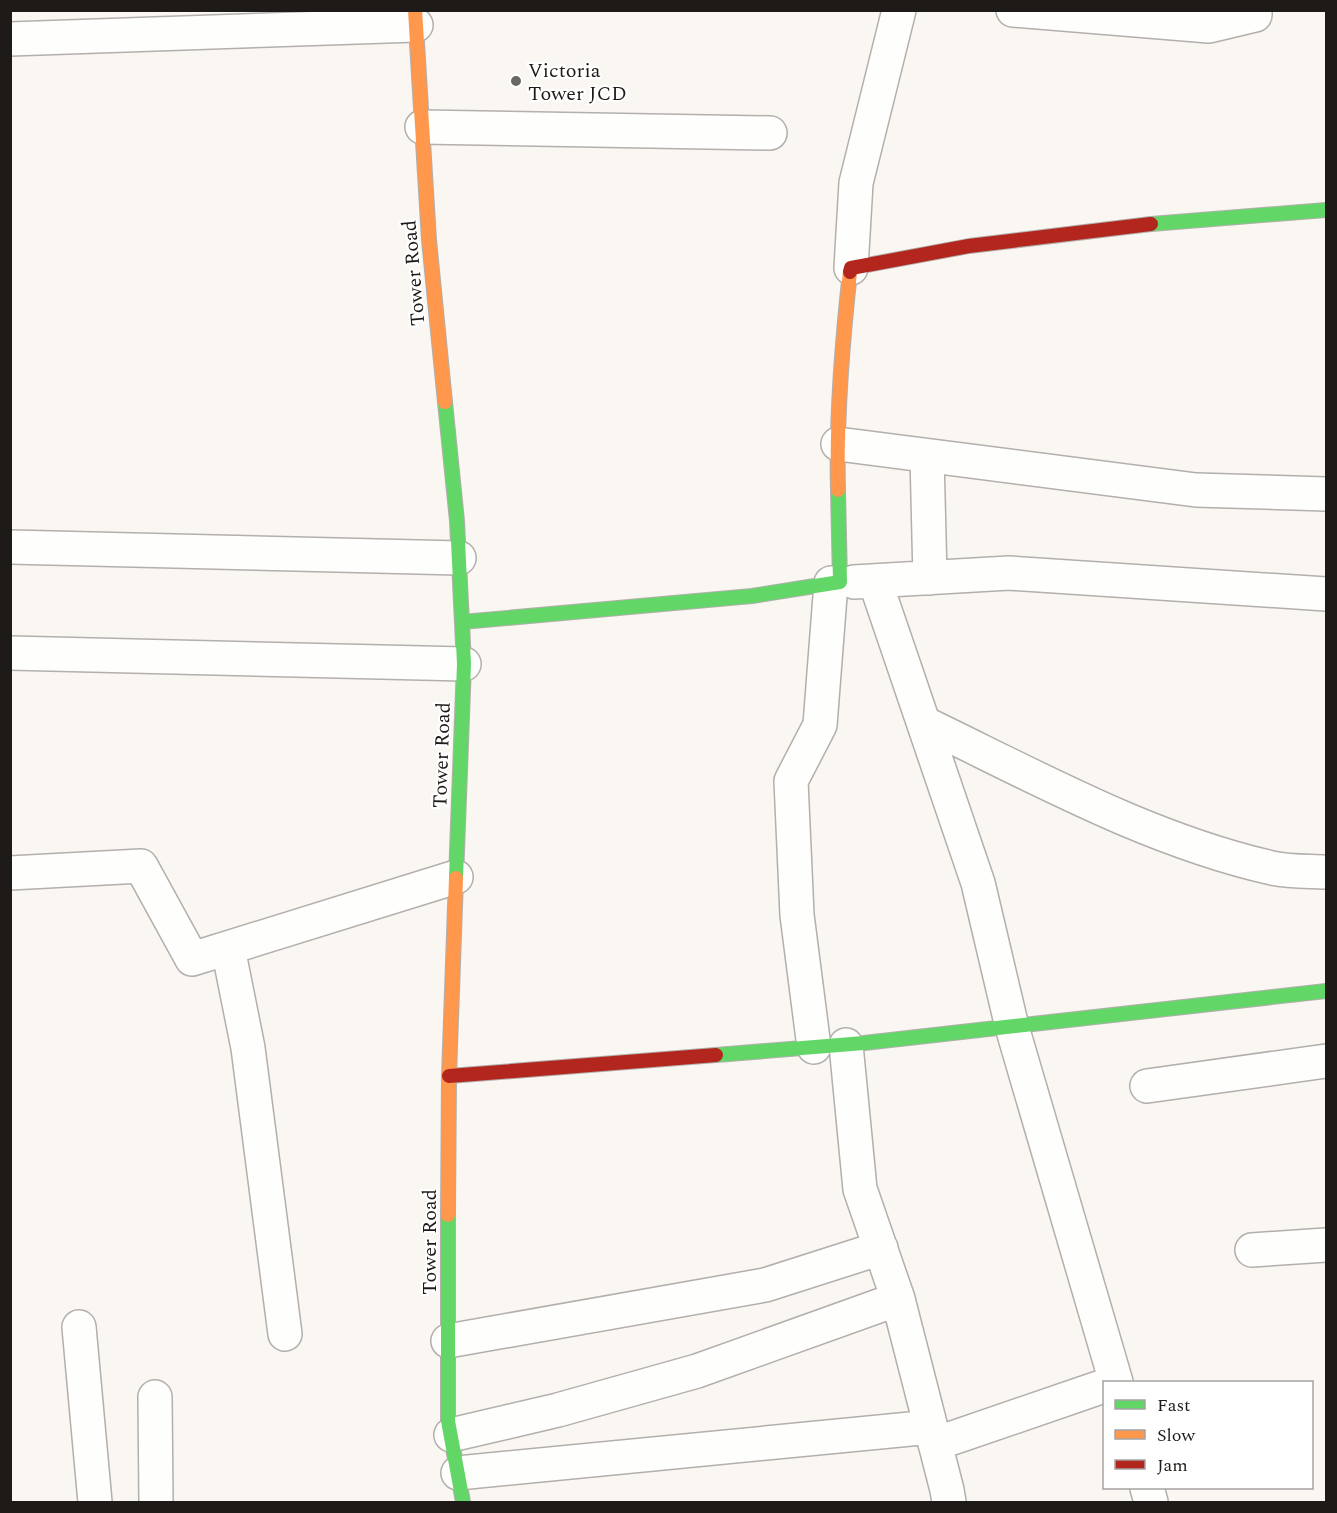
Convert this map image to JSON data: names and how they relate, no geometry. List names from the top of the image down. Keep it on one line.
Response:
{"streets":{"street":["Tower Road"]},"places":["Victoria Tower JCD"],"legend":["Fast","Slow","Jam"]}
